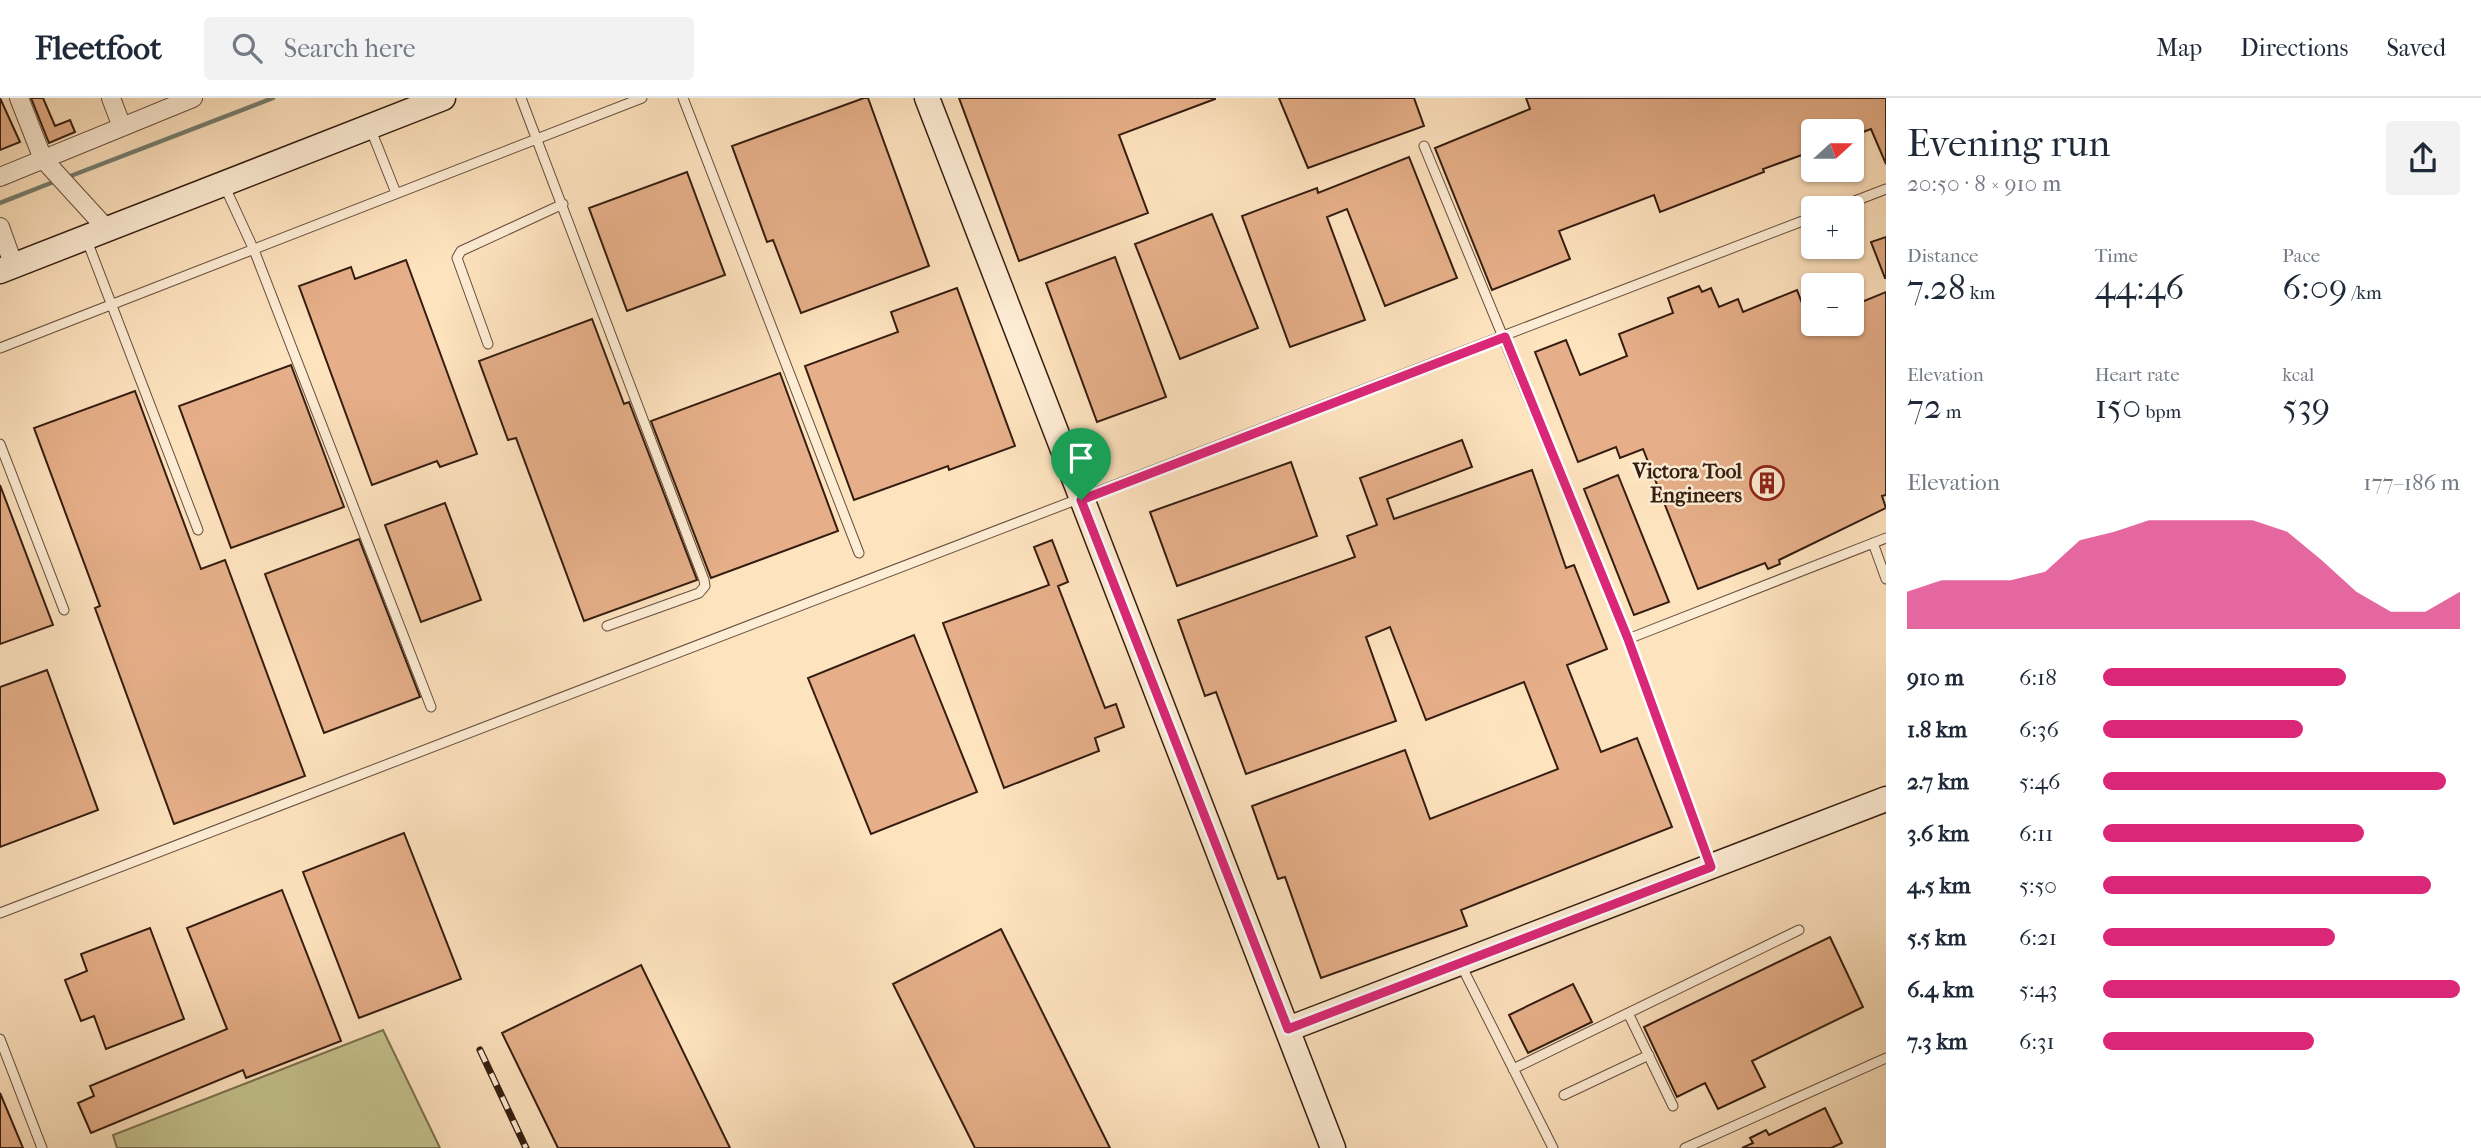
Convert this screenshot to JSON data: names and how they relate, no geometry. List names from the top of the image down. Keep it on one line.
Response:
{"places":{"building":["Victora Tool Engineers"]},"north":"right","page":{"header":"Fleetfoot","search":"Search here","nav":["Map","Directions","Saved"],"heading":["Evening run","20:50 · 8 × 910 m"],"map_buttons":["+","−"],"stats":[["Distance","7.28 km"],["Time","44:46"],["Pace","6:09 /km"],["Elevation","72 m"],["Heart rate","150 bpm"],["kcal","539"]],"chart":["Elevation","177–186 m"],"list":[{"name":"910 m","note":"6:18"},{"name":"1.8 km","note":"6:36"},{"name":"2.7 km","note":"5:46"},{"name":"3.6 km","note":"6:11"},{"name":"4.5 km","note":"5:50"},{"name":"5.5 km","note":"6:21"},{"name":"6.4 km","note":"5:43"},{"name":"7.3 km","note":"6:31"}]}}
